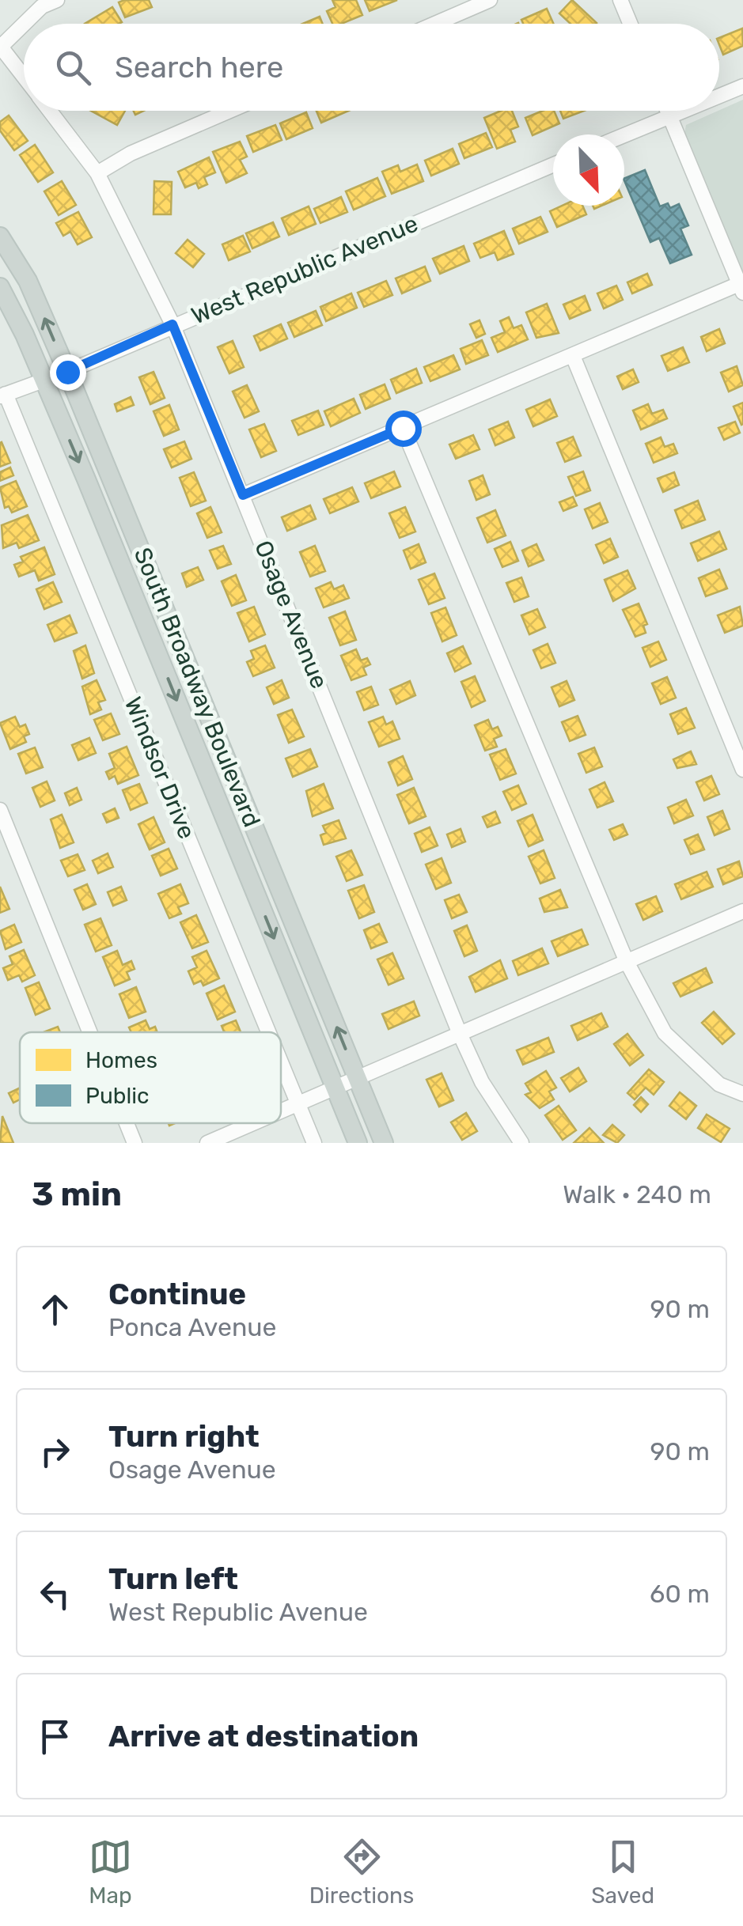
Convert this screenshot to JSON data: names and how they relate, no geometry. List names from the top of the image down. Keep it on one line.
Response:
{"streets":{"main road":["South Broadway Boulevard"],"street":["West Republic Avenue","Osage Avenue","Windsor Drive"]},"crossings":[["West Republic Avenue","Osage Avenue"],["West Republic Avenue","South Broadway Boulevard"],["West Republic Avenue","Windsor Drive"]],"legend":["Homes","Public"],"north":"bottom right","page":{"search":"Search here","heading":["3 min","Walk · 240 m"],"list":[["Continue","Ponca Avenue","90 m"],["Turn right","Osage Avenue","90 m"],["Turn left","West Republic Avenue","60 m"],"Arrive at destination"],"nav":["Map","Directions","Saved"]}}
